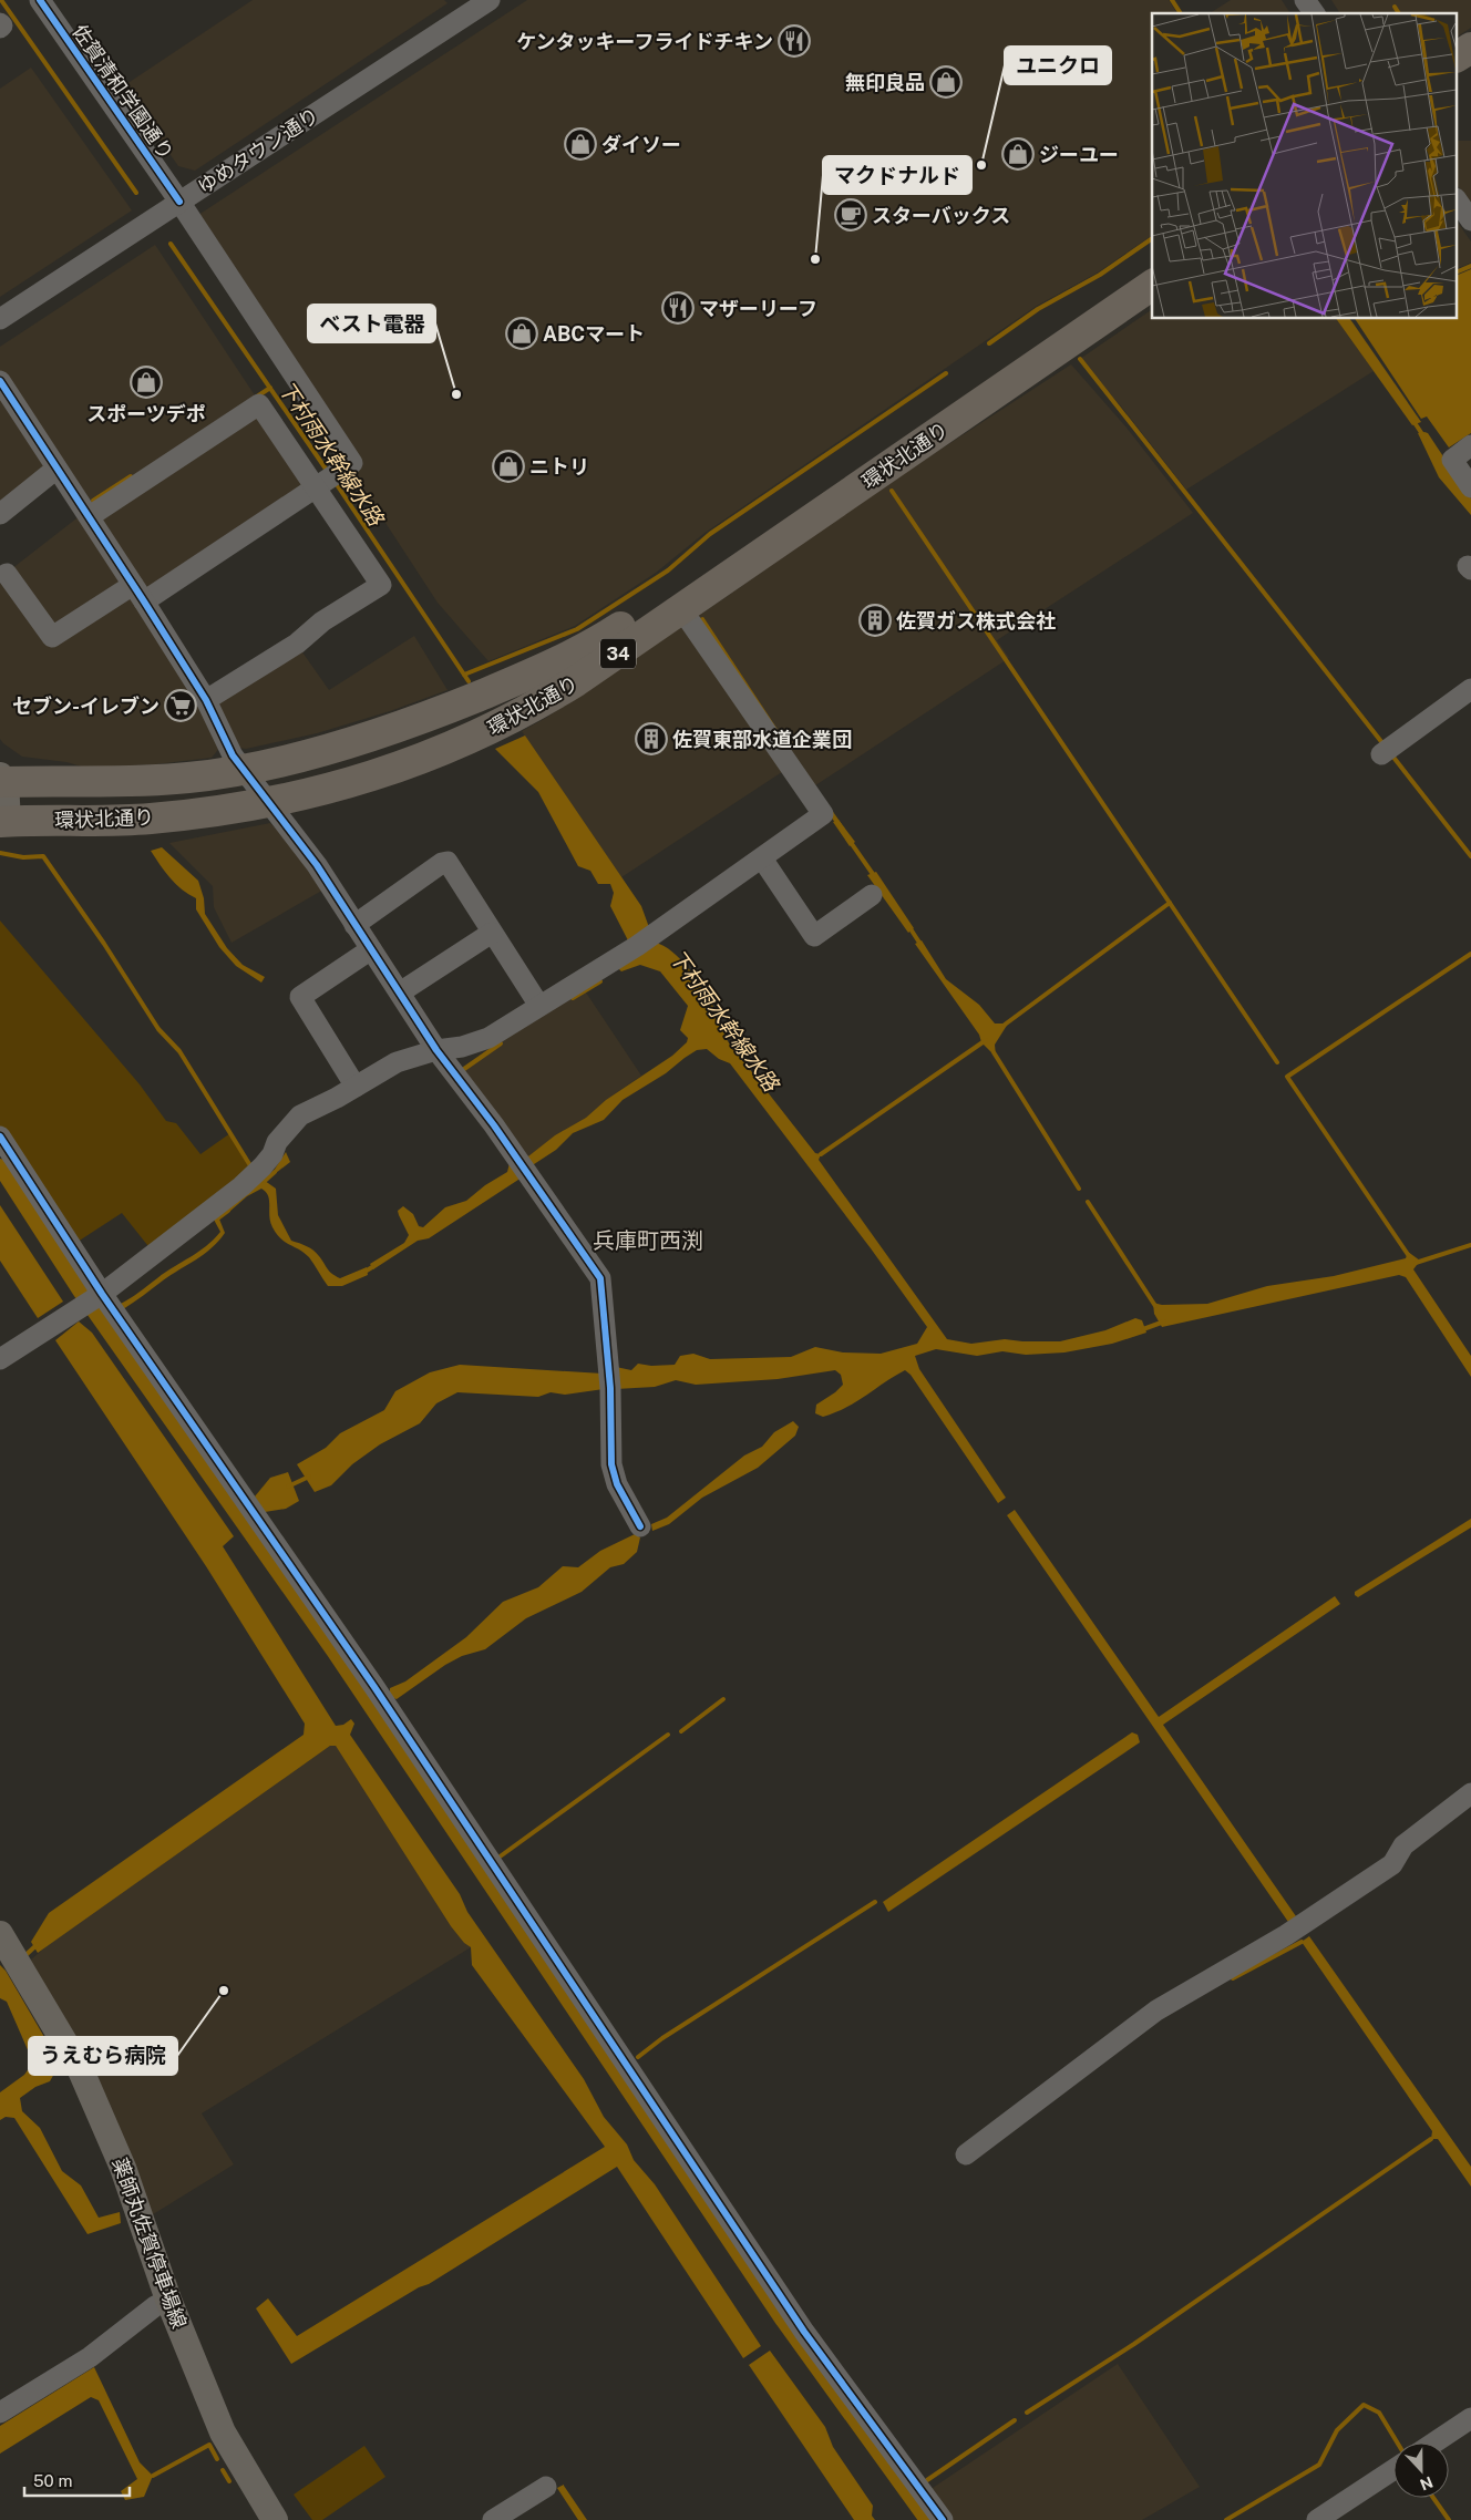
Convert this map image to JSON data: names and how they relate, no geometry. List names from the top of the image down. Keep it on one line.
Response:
{"streets":{"highway":["環状北通り","34"],"main road":["薬師丸佐賀停車場線"],"street":["佐賀清和学園通り","ゆめタウン通り"]},"crossings":[["佐賀清和学園通り","ゆめタウン通り"]],"districts":["兵庫町西渕"],"water":["下村雨水幹線水路"],"places":{"restaurant":["ケンタッキーフライドチキン","マザーリーフ"],"shop":["無印良品","ダイソー","ジーユー","ABCマート","スポーツデポ","ニトリ"],"other":["ユニクロ","マクドナルド","ベスト電器","うえむら病院"],"cafe":["スターバックス"],"building":["佐賀ガス株式会社","佐賀東部水道企業団"],"supermarket":["セブン-イレブン"]},"scale_bar":"50 m","north":"bottom"}
